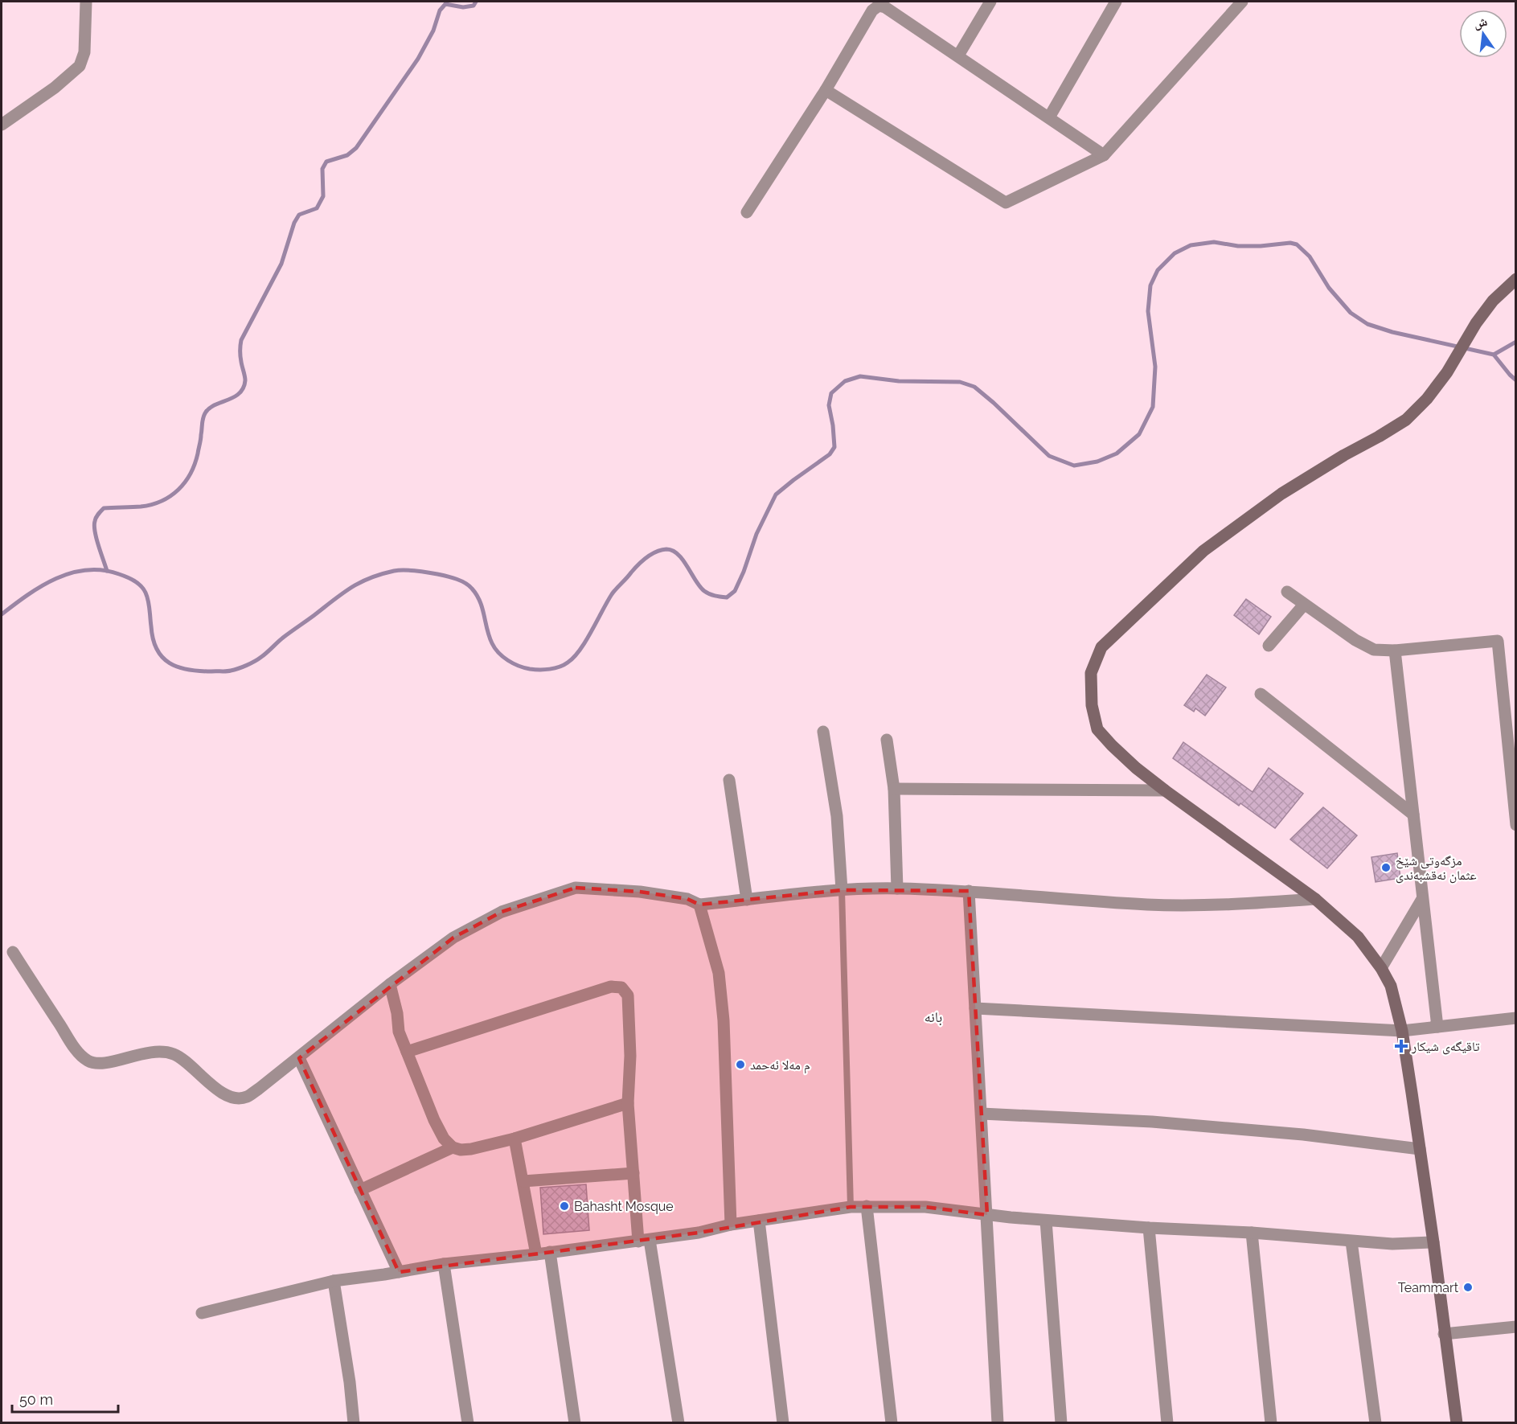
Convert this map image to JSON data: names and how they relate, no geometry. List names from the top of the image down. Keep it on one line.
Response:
{"districts":["بانە"],"places":{"other":["مزگەوتی شێخ عثمان نەقشبەندی","م مەلا ئەحمد","Bahasht Mosque","Teammart"],"health":["تاقیگەی شیکار"]},"scale_bar":"50 m","north":"top"}
